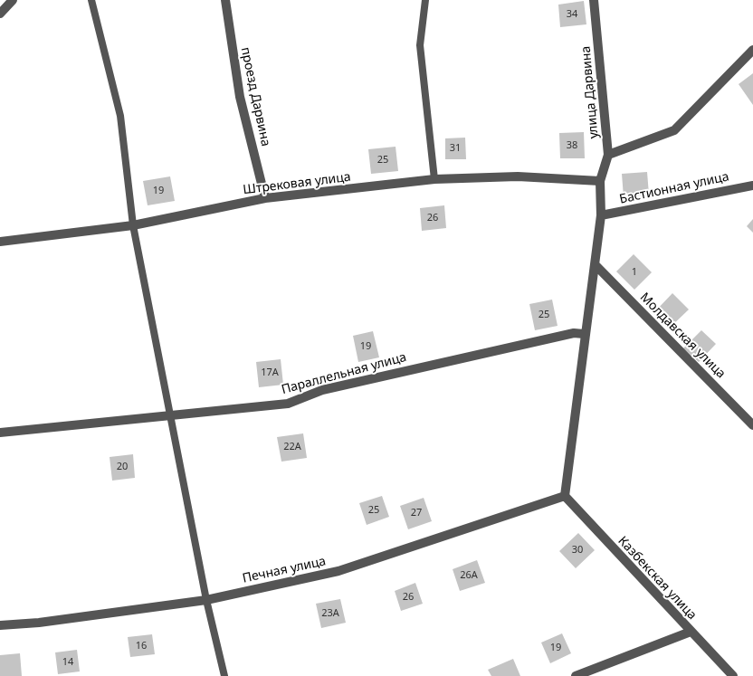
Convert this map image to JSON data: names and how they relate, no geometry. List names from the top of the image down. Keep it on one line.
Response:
{"streets":{"street":["улица Дарвина","проезд Дарвина","Штрековая улица","Бастионная улица","Молдавская улица","Параллельная улица","Печная улица","Казбекская улица"]},"crossings":[["улица Дарвина","Штрековая улица"],["улица Дарвина","Бастионная улица"],["улица Дарвина","Молдавская улица"],["улица Дарвина","Параллельная улица"],["улица Дарвина","Печная улица"],["улица Дарвина","Казбекская улица"],["проезд Дарвина","Штрековая улица"],["Печная улица","Казбекская улица"]],"house_numbers":["34","38","31","25","19","26","1","25","19","17А","22А","20","25","27","30","26А","26","23А","16","19","14"]}
